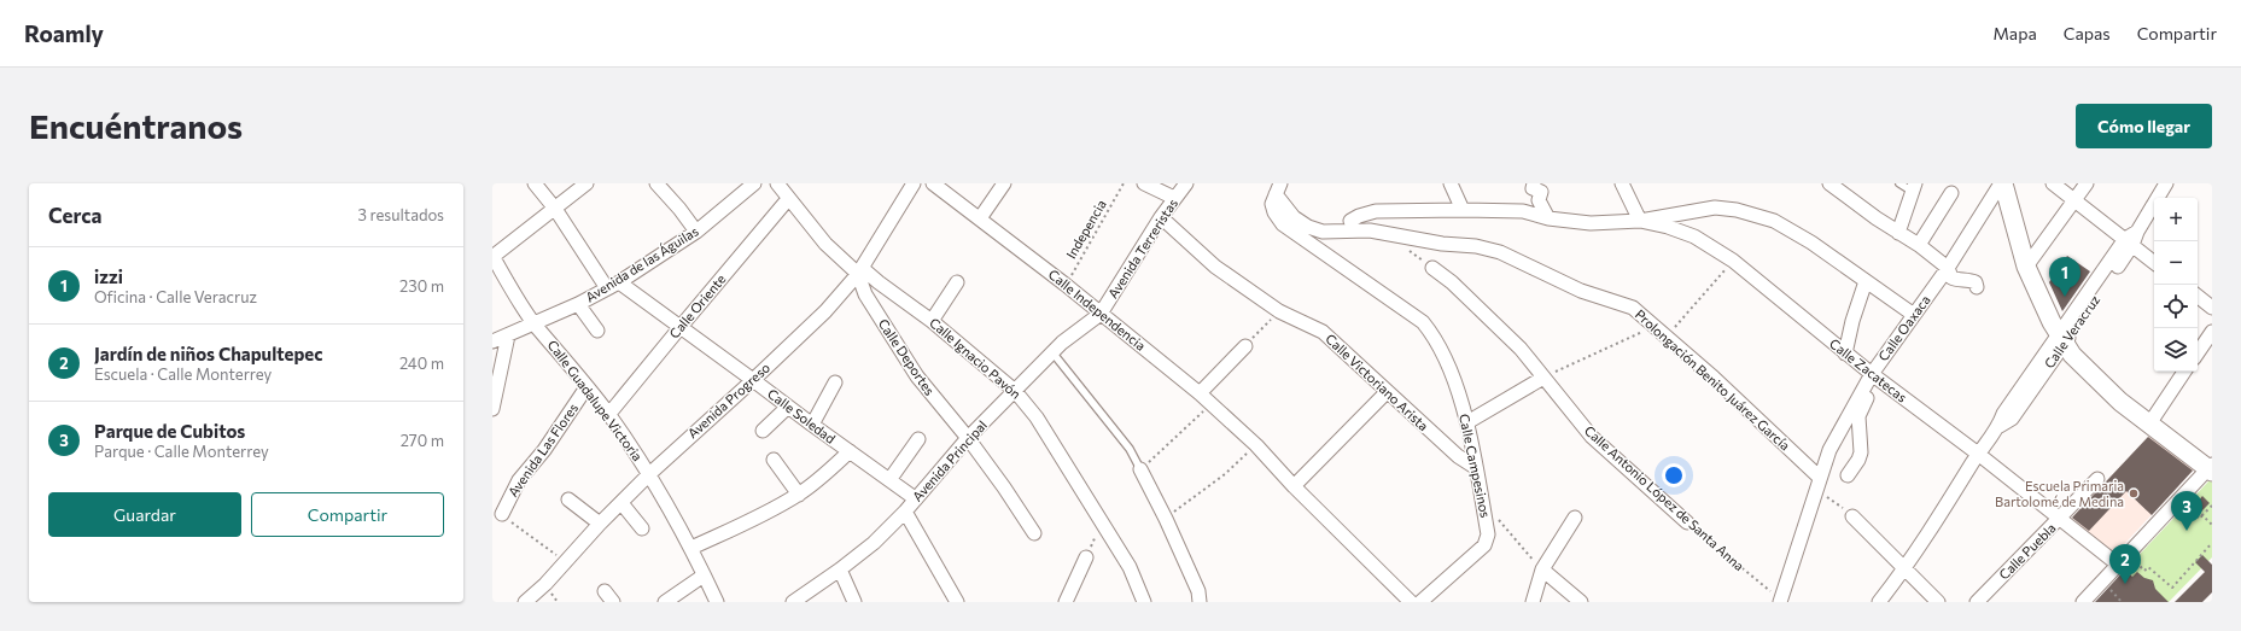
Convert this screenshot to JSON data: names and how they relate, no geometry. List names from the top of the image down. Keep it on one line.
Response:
{"streets":{"street":["Avenida Terreristas","Avenida de las Águilas","Calle Oriente","Calle Independencia","Calle Oaxaca","Calle Veracruz","Calle Deportes","Calle Ignacio Pavón","Calle Zacatecas","Prolongación Benito Juárez García","Calle Victoriano Arista","Calle Guadalupe Victoria","Avenida Progreso","Calle Soledad","Avenida Las Flores","Avenida Principal","Calle Campesinos","Calle Antonio López de Santa Anna","Calle Puebla"],"path":["Indepencia"]},"crossings":[["Indepencia","Calle Independencia"],["Avenida Terreristas","Calle Independencia"],["Avenida Terreristas","Calle Victoriano Arista"],["Avenida Terreristas","Avenida Principal"],["Avenida de las Águilas","Calle Guadalupe Victoria"],["Avenida de las Águilas","Calle Soledad"],["Calle Oriente","Calle Deportes"],["Calle Oriente","Calle Guadalupe Victoria"],["Calle Oriente","Calle Soledad"],["Calle Independencia","Avenida Principal"],["Calle Oaxaca","Calle Zacatecas"],["Calle Oaxaca","Prolongación Benito Juárez García"],["Calle Oaxaca","Calle Antonio López de Santa Anna"],["Calle Veracruz","Calle Zacatecas"],["Calle Deportes","Calle Ignacio Pavón"],["Calle Deportes","Avenida Progreso"],["Calle Deportes","Avenida Principal"],["Calle Ignacio Pavón","Avenida Progreso"],["Calle Ignacio Pavón","Avenida Principal"],["Calle Zacatecas","Calle Puebla"],["Prolongación Benito Juárez García","Calle Campesinos"],["Calle Victoriano Arista","Calle Campesinos"],["Calle Guadalupe Victoria","Avenida Progreso"],["Calle Guadalupe Victoria","Avenida Las Flores"],["Avenida Progreso","Calle Soledad"],["Calle Soledad","Avenida Principal"]],"places":["Escuela Primaria Bartolomé de Medina"],"page":{"header":"Roamly","nav":["Mapa","Capas","Compartir"],"buttons":["Cómo llegar",["Guardar","Compartir"]],"title":"Encuéntranos","heading":["Cerca","3 resultados"],"map_buttons":["+","−"],"list":[{"mark":"1","name":"izzi","note":"Oficina · Calle Veracruz","value":"230 m"},{"mark":"2","name":"Jardín de niños Chapultepec","note":"Escuela · Calle Monterrey","value":"240 m"},{"mark":"3","name":"Parque de Cubitos","note":"Parque · Calle Monterrey","value":"270 m"}],"pins":["1","3","2"]}}
